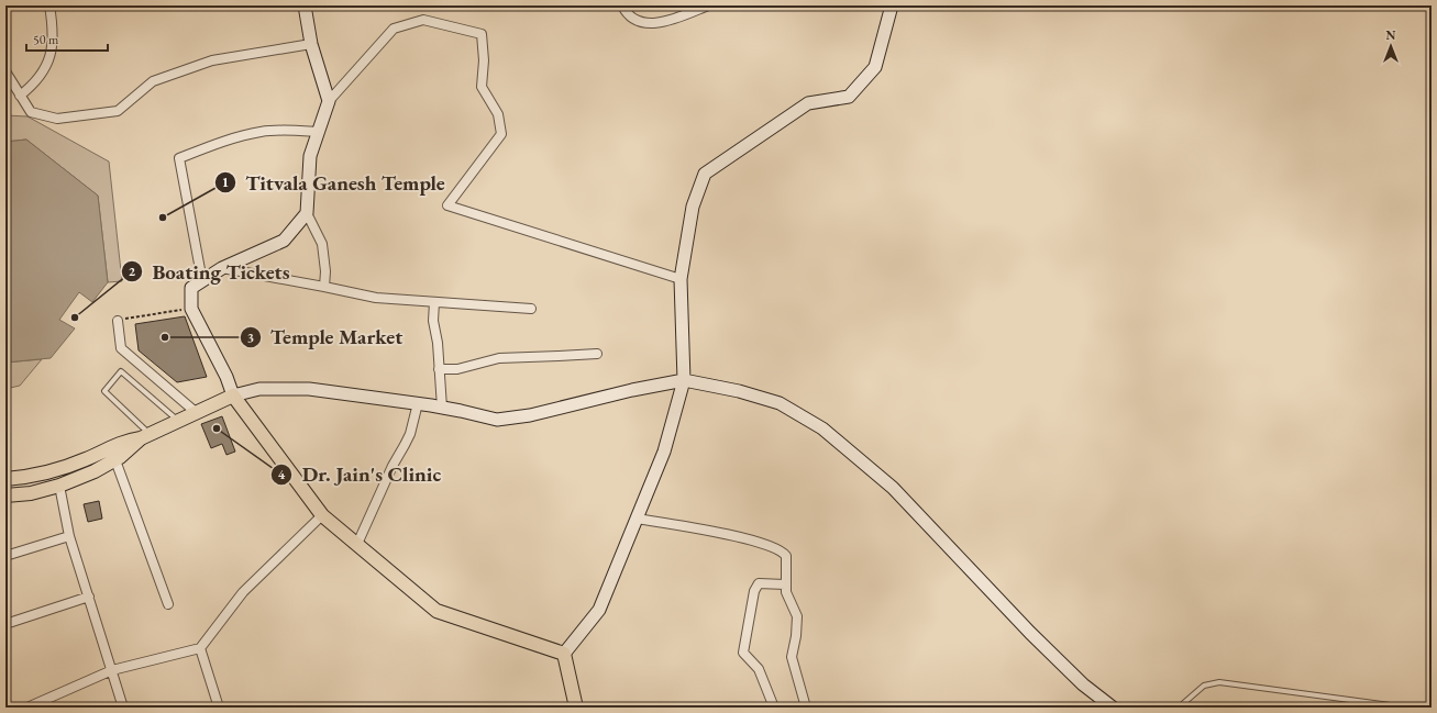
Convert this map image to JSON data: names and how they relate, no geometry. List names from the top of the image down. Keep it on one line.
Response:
{"places":["Titvala Ganesh Temple","Boating Tickets","Temple Market","Dr. Jain's Clinic"],"scale_bar":"50 m","north":"top"}
